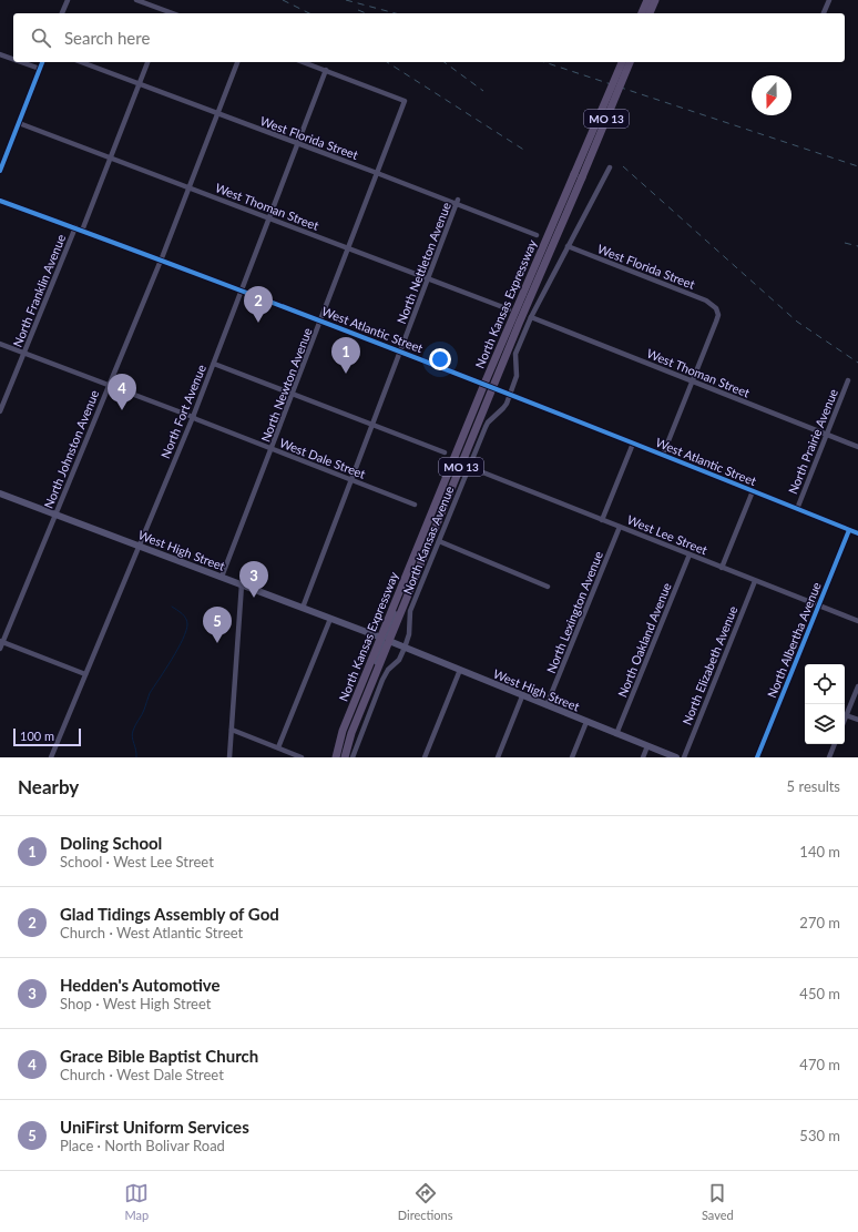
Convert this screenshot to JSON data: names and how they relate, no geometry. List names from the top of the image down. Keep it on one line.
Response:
{"streets":{"main road":["MO 13","North Kansas Expressway"],"street":["West Florida Street","West Thoman Street","North Nettleton Avenue","North Franklin Avenue","West Atlantic Street","North Newton Avenue","North Fort Avenue","North Prairie Avenue","North Johnston Avenue","West Dale Street","West Lee Street","North Kansas Avenue","West High Street","North Lexington Avenue","North Oakland Avenue","North Albertha Avenue","North Elizabeth Avenue"]},"crossings":[["West Florida Street","West Thoman Street"],["West Florida Street","North Nettleton Avenue"],["West Florida Street","North Franklin Avenue"],["West Florida Street","North Newton Avenue"],["West Florida Street","North Fort Avenue"],["West Florida Street","North Johnston Avenue"],["West Florida Street","North Kansas Avenue"],["West Thoman Street","North Nettleton Avenue"],["West Thoman Street","North Franklin Avenue"],["West Thoman Street","North Newton Avenue"],["West Thoman Street","North Fort Avenue"],["West Thoman Street","North Prairie Avenue"],["West Thoman Street","North Johnston Avenue"],["West Thoman Street","North Kansas Avenue"],["North Nettleton Avenue","West Atlantic Street"],["North Nettleton Avenue","West Dale Street"],["North Nettleton Avenue","West High Street"],["North Franklin Avenue","West Atlantic Street"],["North Franklin Avenue","West Dale Street"],["North Kansas Expressway","West Atlantic Street"],["North Kansas Expressway","West High Street"],["West Atlantic Street","North Newton Avenue"],["West Atlantic Street","North Fort Avenue"],["West Atlantic Street","North Prairie Avenue"],["West Atlantic Street","North Johnston Avenue"],["West Atlantic Street","North Kansas Avenue"],["West Atlantic Street","North Albertha Avenue"],["North Newton Avenue","North Fort Avenue"],["North Newton Avenue","West Dale Street"],["North Newton Avenue","West High Street"],["North Fort Avenue","West Dale Street"],["North Fort Avenue","West High Street"],["North Johnston Avenue","West Dale Street"],["North Johnston Avenue","West High Street"],["West Lee Street","North Kansas Avenue"],["West Lee Street","North Lexington Avenue"],["West Lee Street","North Oakland Avenue"],["West Lee Street","North Albertha Avenue"],["West Lee Street","North Elizabeth Avenue"],["North Kansas Avenue","West High Street"],["West High Street","North Lexington Avenue"],["West High Street","North Oakland Avenue"]],"scale_bar":"100 m","north":"bottom","page":{"search":"Search here","pins":["2","1","4","3","5"],"scale":"100 m","heading":["Nearby","5 results"],"list":[{"mark":"1","name":"Doling School","note":"School · West Lee Street","value":"140 m"},{"mark":"2","name":"Glad Tidings Assembly of God","note":"Church · West Atlantic Street","value":"270 m"},{"mark":"3","name":"Hedden's Automotive","note":"Shop · West High Street","value":"450 m"},{"mark":"4","name":"Grace Bible Baptist Church","note":"Church · West Dale Street","value":"470 m"},{"mark":"5","name":"UniFirst Uniform Services","note":"Place · North Bolivar Road","value":"530 m"}],"nav":["Map","Directions","Saved"]}}
